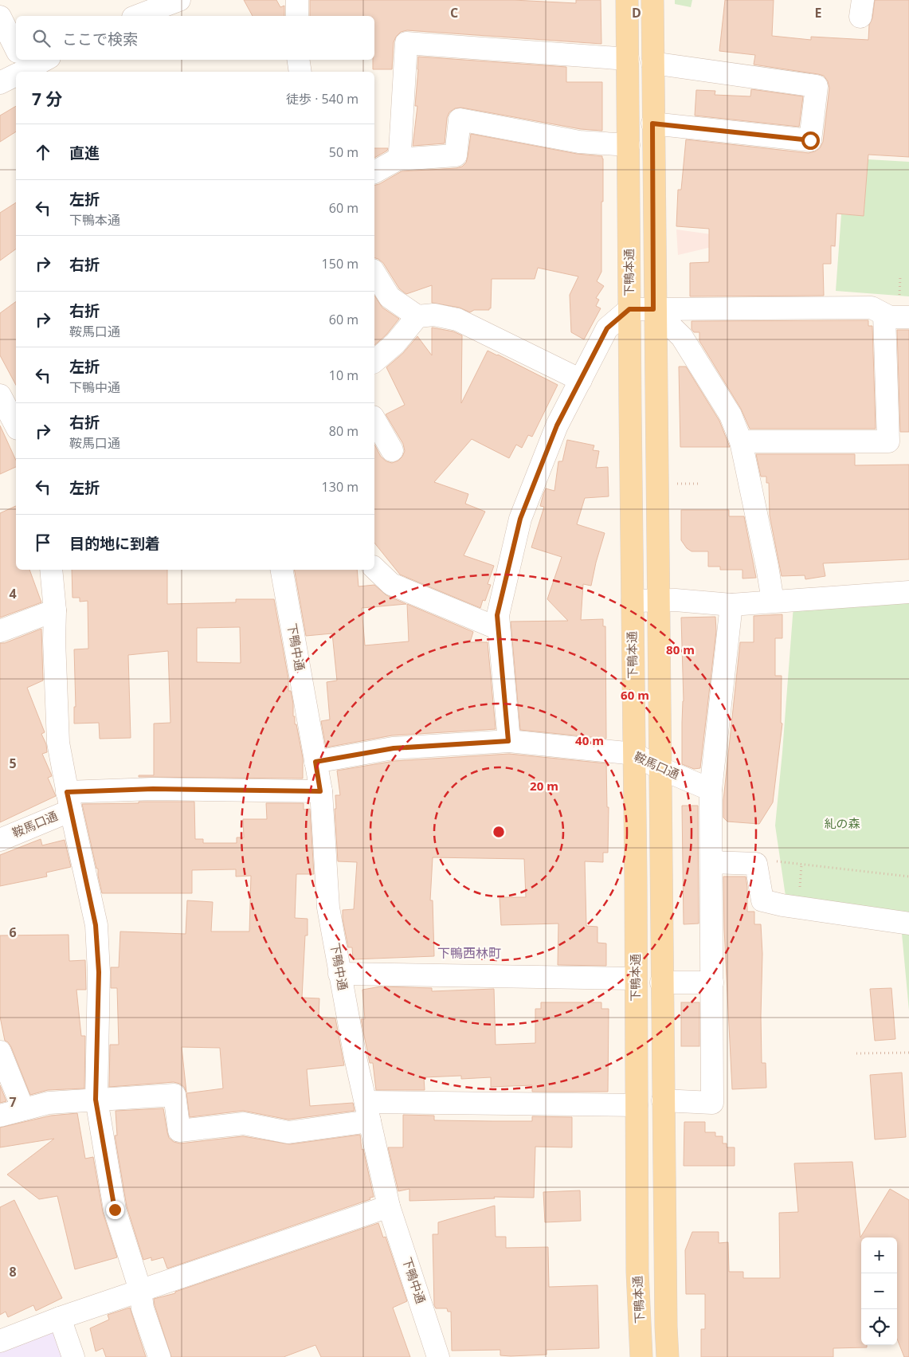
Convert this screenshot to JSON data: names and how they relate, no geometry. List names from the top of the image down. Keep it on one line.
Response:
{"streets":{"main road":["下鴨本通"],"street":["下鴨中通","鞍馬口通"]},"crossings":[["下鴨本通","鞍馬口通"],["下鴨中通","鞍馬口通"]],"districts":["下鴨西林町"],"parks":["糺の森"],"page":{"search":"ここで検索","heading":["7 分","徒歩 · 540 m"],"list":[["直進","50 m"],["左折","下鴨本通","60 m"],["右折","150 m"],["右折","鞍馬口通","60 m"],["左折","下鴨中通","10 m"],["右折","鞍馬口通","80 m"],["左折","130 m"],"目的地に到着"],"map_buttons":["+","−"]},"grid":{"columns":["C","D","E"],"rows":["4","5","6","7","8"]},"rings":["80 m","60 m","40 m","20 m"]}
